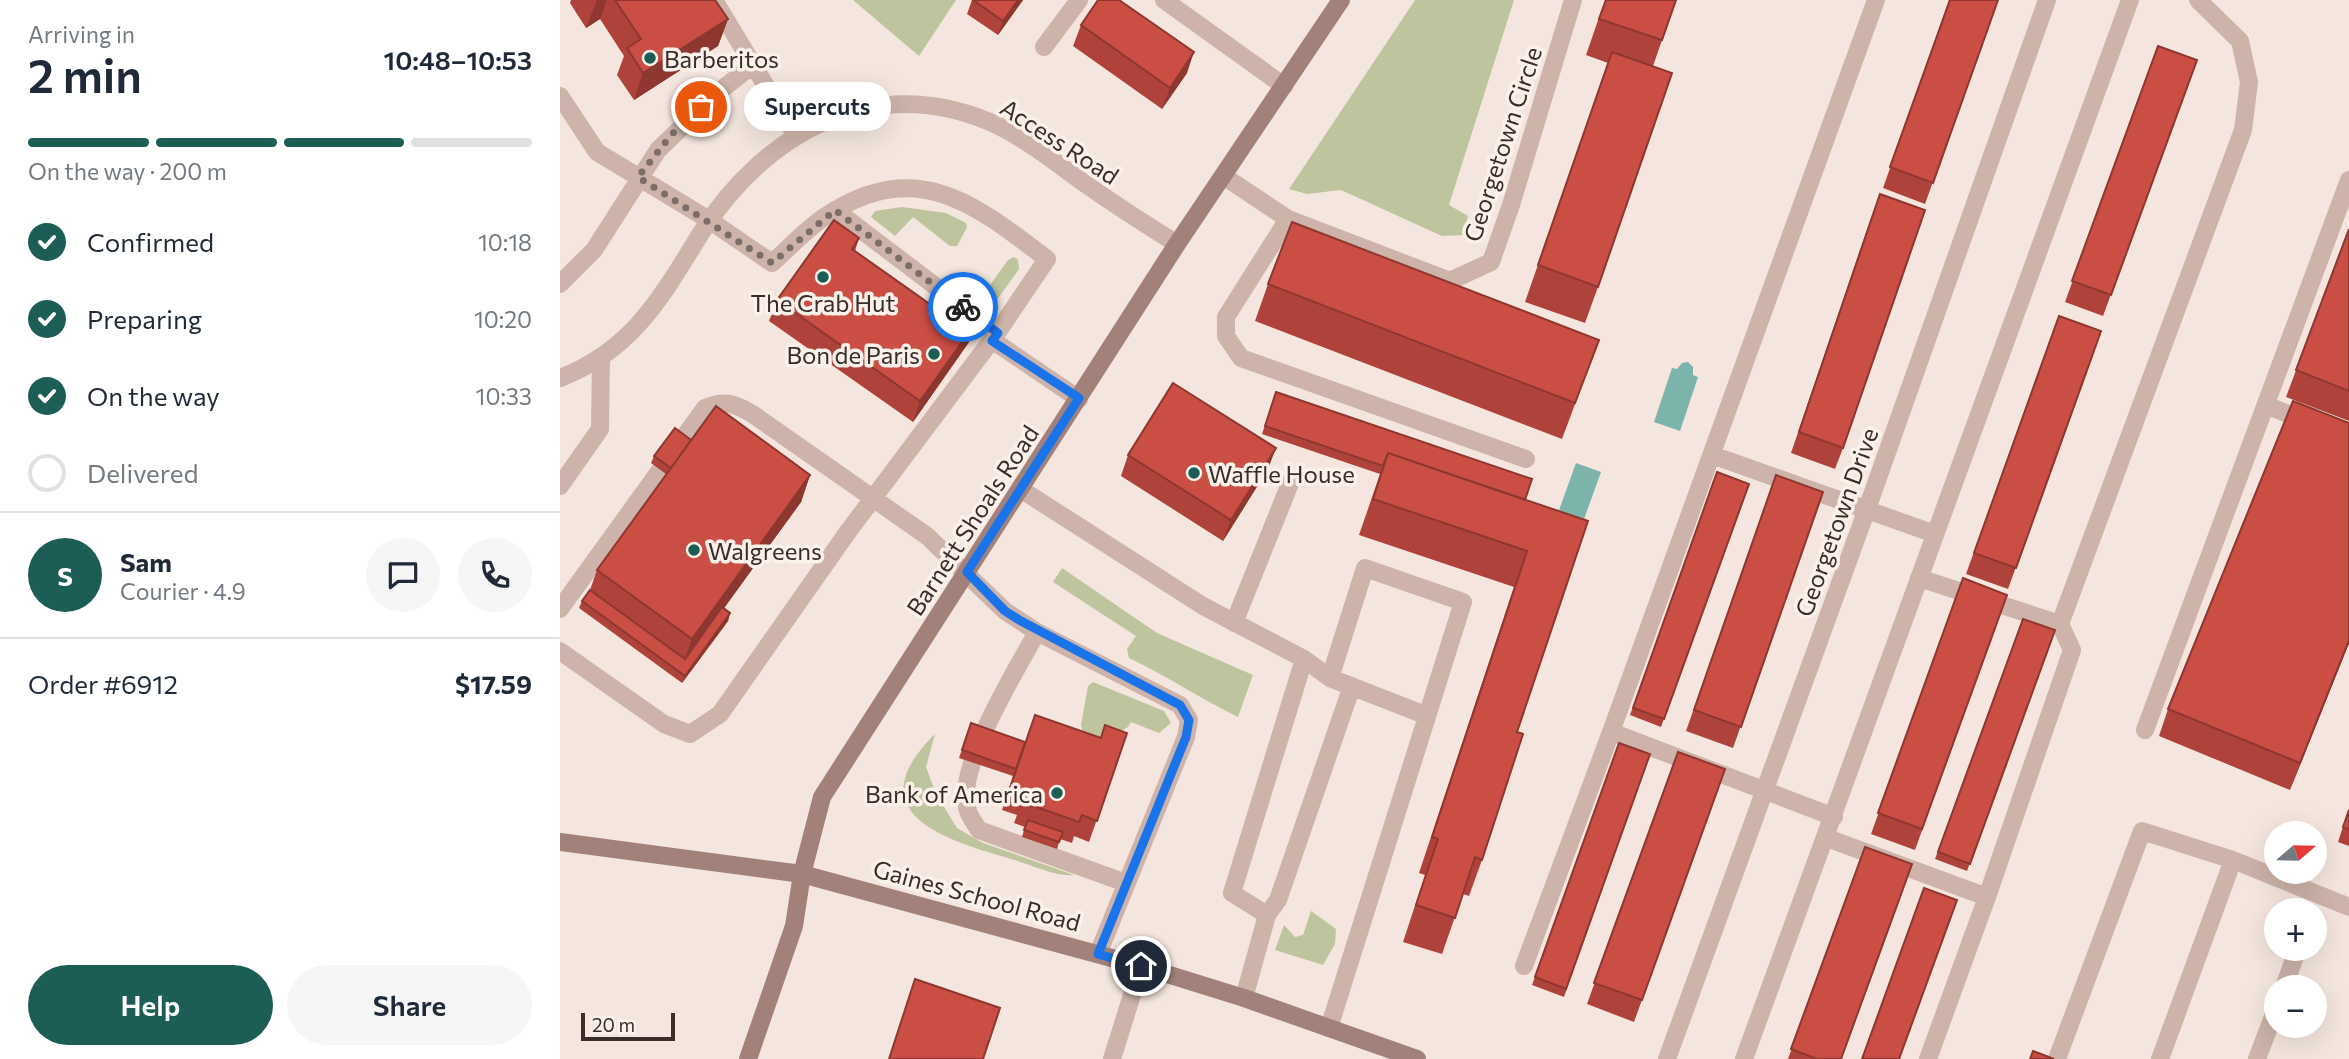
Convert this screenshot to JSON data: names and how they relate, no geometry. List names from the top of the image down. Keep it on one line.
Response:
{"streets":{"main road":["Barnett Shoals Road","Gaines School Road"],"street":["Access Road","Georgetown Circle","Georgetown Drive"]},"crossings":[["Access Road","Barnett Shoals Road"],["Georgetown Circle","Barnett Shoals Road"],["Barnett Shoals Road","Gaines School Road"]],"places":["Barberitos","Supercuts","The Crab Hut","Bon de Paris","Waffle House","Walgreens","Bank of America"],"scale_bar":"20 m","north":"right","page":{"heading":["2 min","Arriving in","10:48–10:53"],"panel":["Sam","Courier · 4.9","Order #6912","$17.59"],"bubble":"Supercuts","bar":"On the way · 200 m","list":[["Confirmed","10:18"],["Preparing","10:20"],["On the way","10:33"],"Delivered"],"round":"S","map_buttons":["+","−"],"buttons":["Help","Share"],"scale":"20 m"}}
